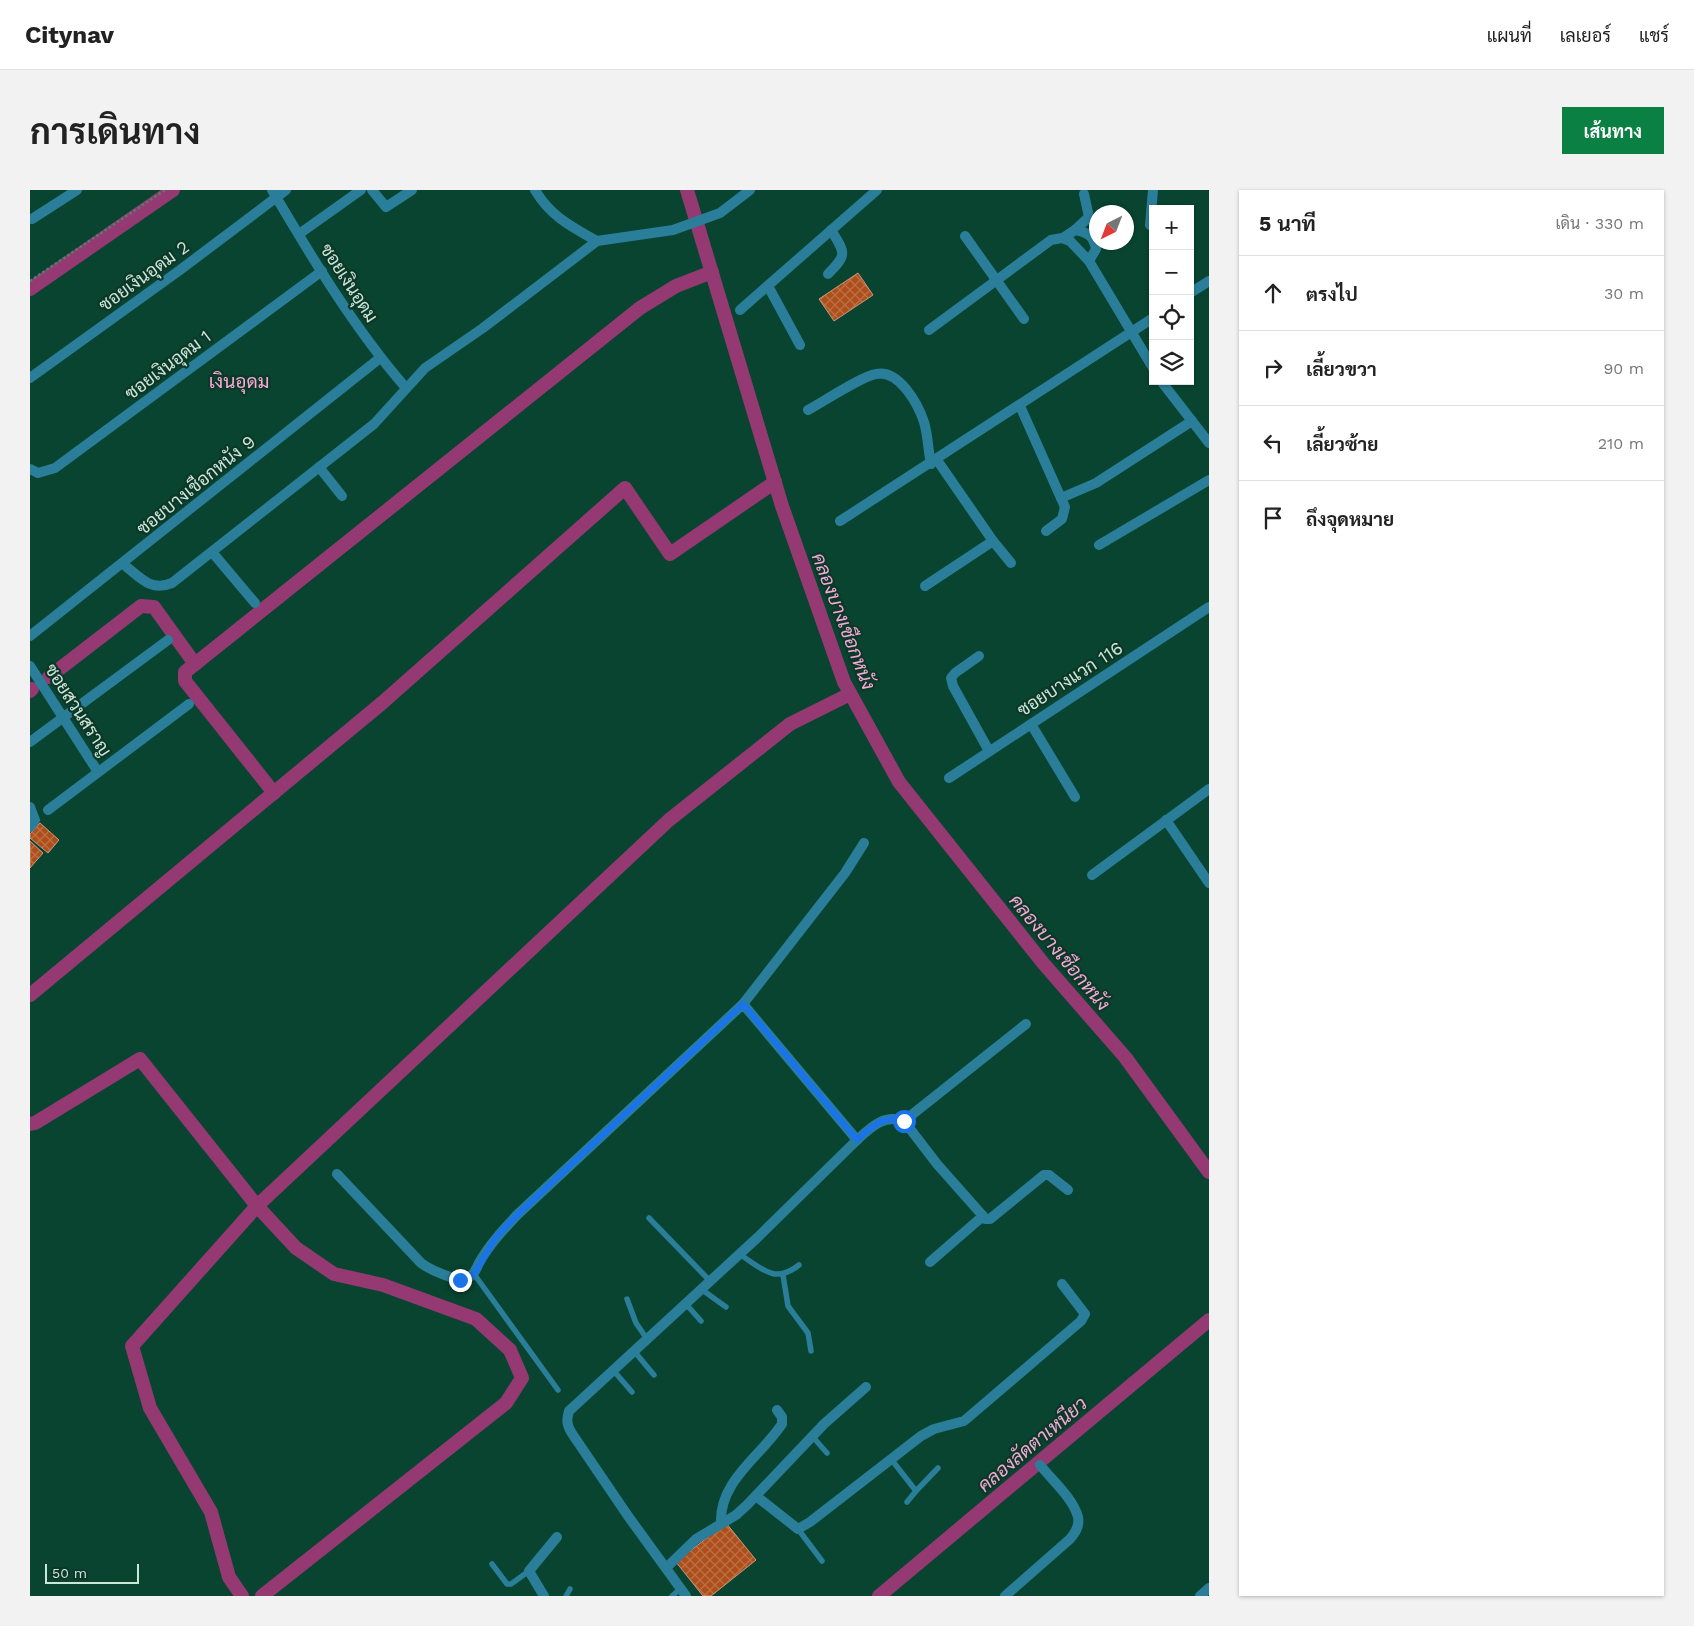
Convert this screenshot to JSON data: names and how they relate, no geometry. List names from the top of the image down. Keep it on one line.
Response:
{"streets":{"street":["ซอยเงินอุดม 2","ซอยเงินอุดม","ซอยเงินอุดม 1","ซอยบางเชือกหนัง 9","ซอยบางแวก 116","ซอยสวนสราญ"]},"crossings":[["ซอยเงินอุดม 2","ซอยเงินอุดม"],["ซอยเงินอุดม","ซอยเงินอุดม 1"],["ซอยเงินอุดม","ซอยบางเชือกหนัง 9"]],"districts":["เงินอุดม"],"water":["คลองบางเชือกหนัง","คลองลัดตาเหนียว"],"scale_bar":"50 m","north":"bottom left","page":{"header":"Citynav","nav":["แผนที่","เลเยอร์","แชร์"],"title":"การเดินทาง","buttons":"เส้นทาง","heading":["5 นาที","เดิน · 330 m"],"map_buttons":["+","−"],"list":[["ตรงไป","30 m"],["เลี้ยวขวา","90 m"],["เลี้ยวซ้าย","210 m"],"ถึงจุดหมาย"],"scale":"50 m"}}
